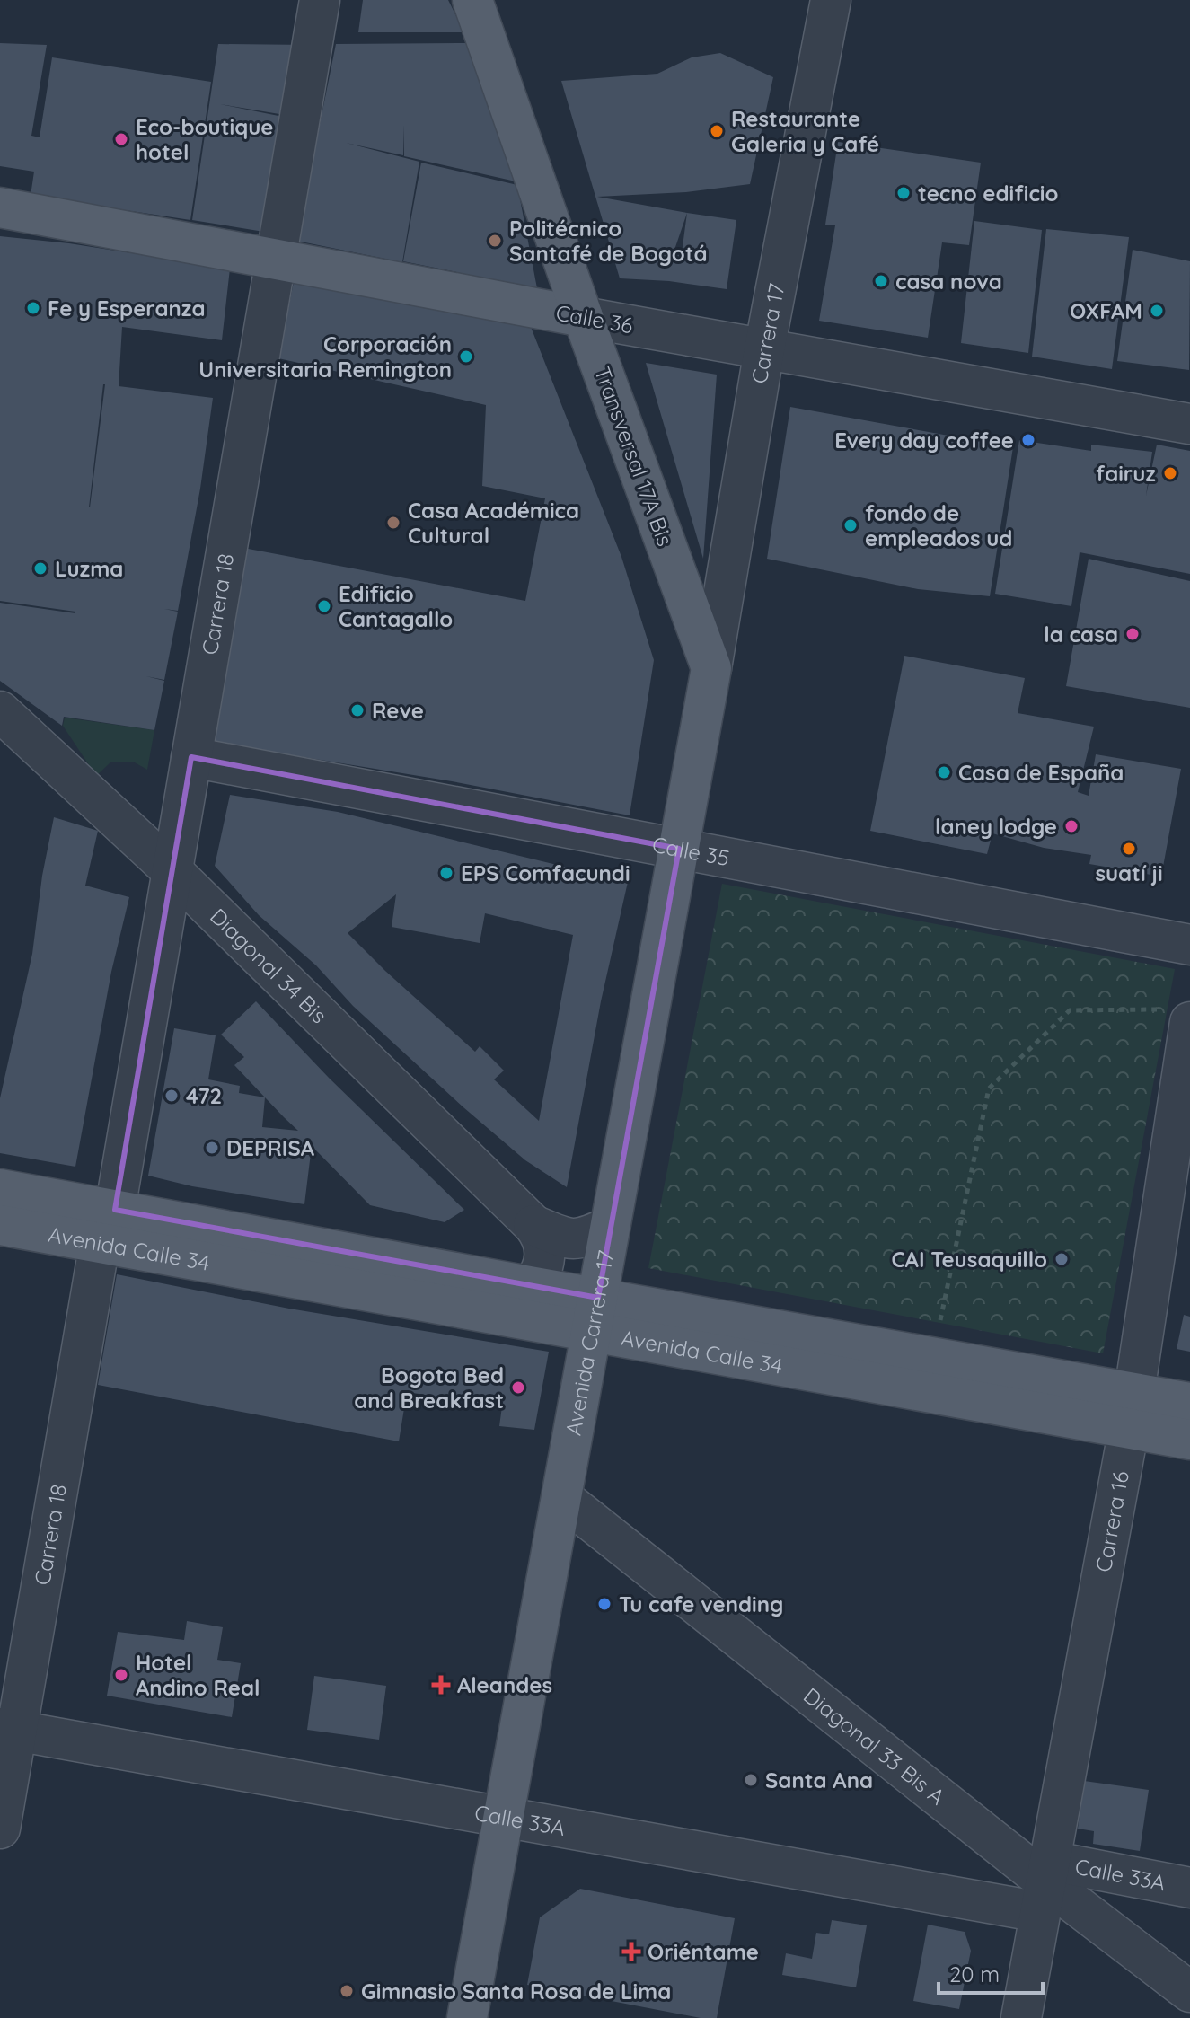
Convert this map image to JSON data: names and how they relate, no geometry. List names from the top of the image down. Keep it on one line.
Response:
{"streets":{"main road":["Calle 36","Transversal 17A Bis","Avenida Calle 34","Avenida Carrera 17"],"street":["Carrera 17","Carrera 18","Calle 35","Diagonal 34 Bis","Carrera 16","Diagonal 33 Bis A","Calle 33A"]},"crossings":[["Calle 36","Carrera 17"],["Calle 36","Transversal 17A Bis"],["Calle 36","Carrera 18"],["Carrera 17","Transversal 17A Bis"],["Carrera 17","Avenida Carrera 17"],["Transversal 17A Bis","Avenida Carrera 17"],["Carrera 18","Calle 35"],["Carrera 18","Diagonal 34 Bis"],["Carrera 18","Avenida Calle 34"],["Carrera 18","Calle 33A"],["Calle 35","Avenida Carrera 17"],["Diagonal 34 Bis","Avenida Calle 34"],["Diagonal 34 Bis","Avenida Carrera 17"],["Avenida Calle 34","Avenida Carrera 17"],["Avenida Calle 34","Carrera 16"],["Avenida Carrera 17","Diagonal 33 Bis A"],["Avenida Carrera 17","Calle 33A"],["Carrera 16","Diagonal 33 Bis A"],["Carrera 16","Calle 33A"],["Diagonal 33 Bis A","Calle 33A"]],"places":{"other":["Restaurante Galeria y Café","Eco-boutique hotel","tecno edificio","Politécnico Santafé de Bogotá","casa nova","Fe y Esperanza","OXFAM","Corporación Universitaria Remington","Every day coffee","fairuz","Casa Académica Cultural","fondo de empleados ud","Luzma","Edificio Cantagallo","la casa","Reve","Casa de España","laney lodge","suatí ji","EPS Comfacundi","472","DEPRISA","CAI Teusaquillo","Bogota Bed and Breakfast","Tu cafe vending","Hotel Andino Real","Santa Ana","Gimnasio Santa Rosa de Lima"],"health":["Aleandes","Oriéntame"]},"scale_bar":"20 m"}
